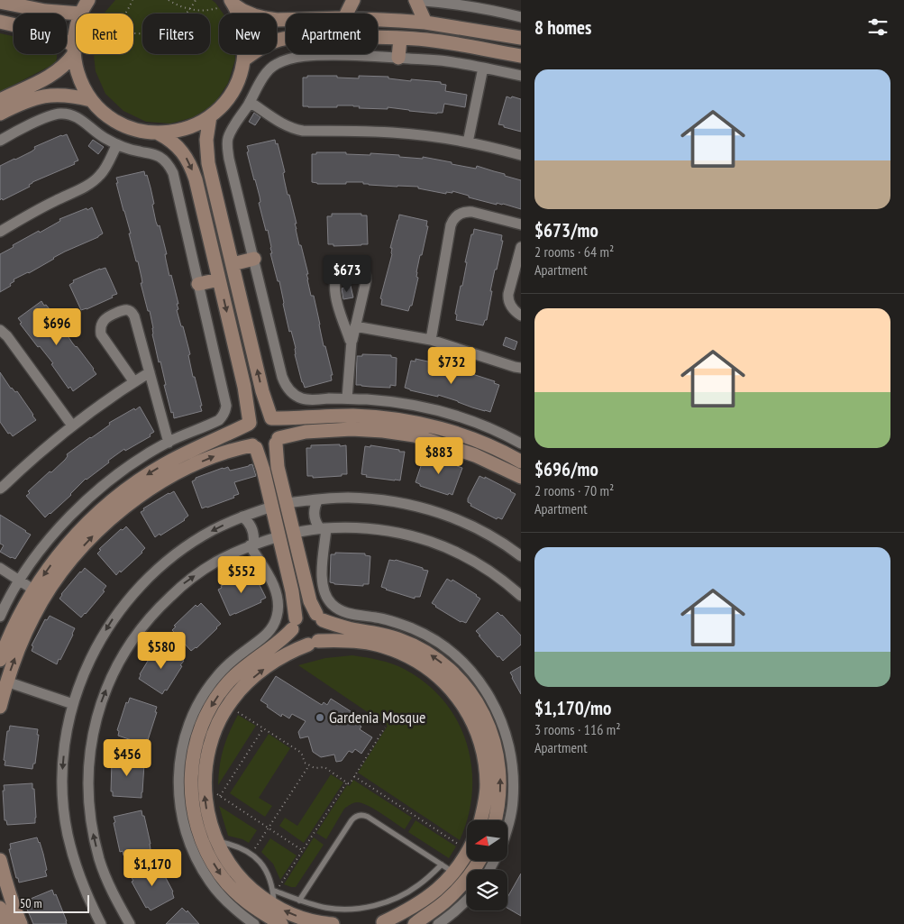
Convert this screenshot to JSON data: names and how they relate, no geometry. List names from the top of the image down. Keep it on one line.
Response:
{"places":["Gardenia Mosque"],"scale_bar":"50 m","north":"left","page":{"heading":"8 homes","chip":["Buy","Rent","Filters","New","Apartment"],"list":[{"name":"$673/mo","note":"2 rooms · 64 m² · Apartment"},{"name":"$696/mo","note":"2 rooms · 70 m² · Apartment"},{"name":"$1,170/mo","note":"3 rooms · 116 m² · Apartment"}],"price":["$673","$696","$732","$883","$552","$580","$456","$1,170"],"scale":"50 m"}}
